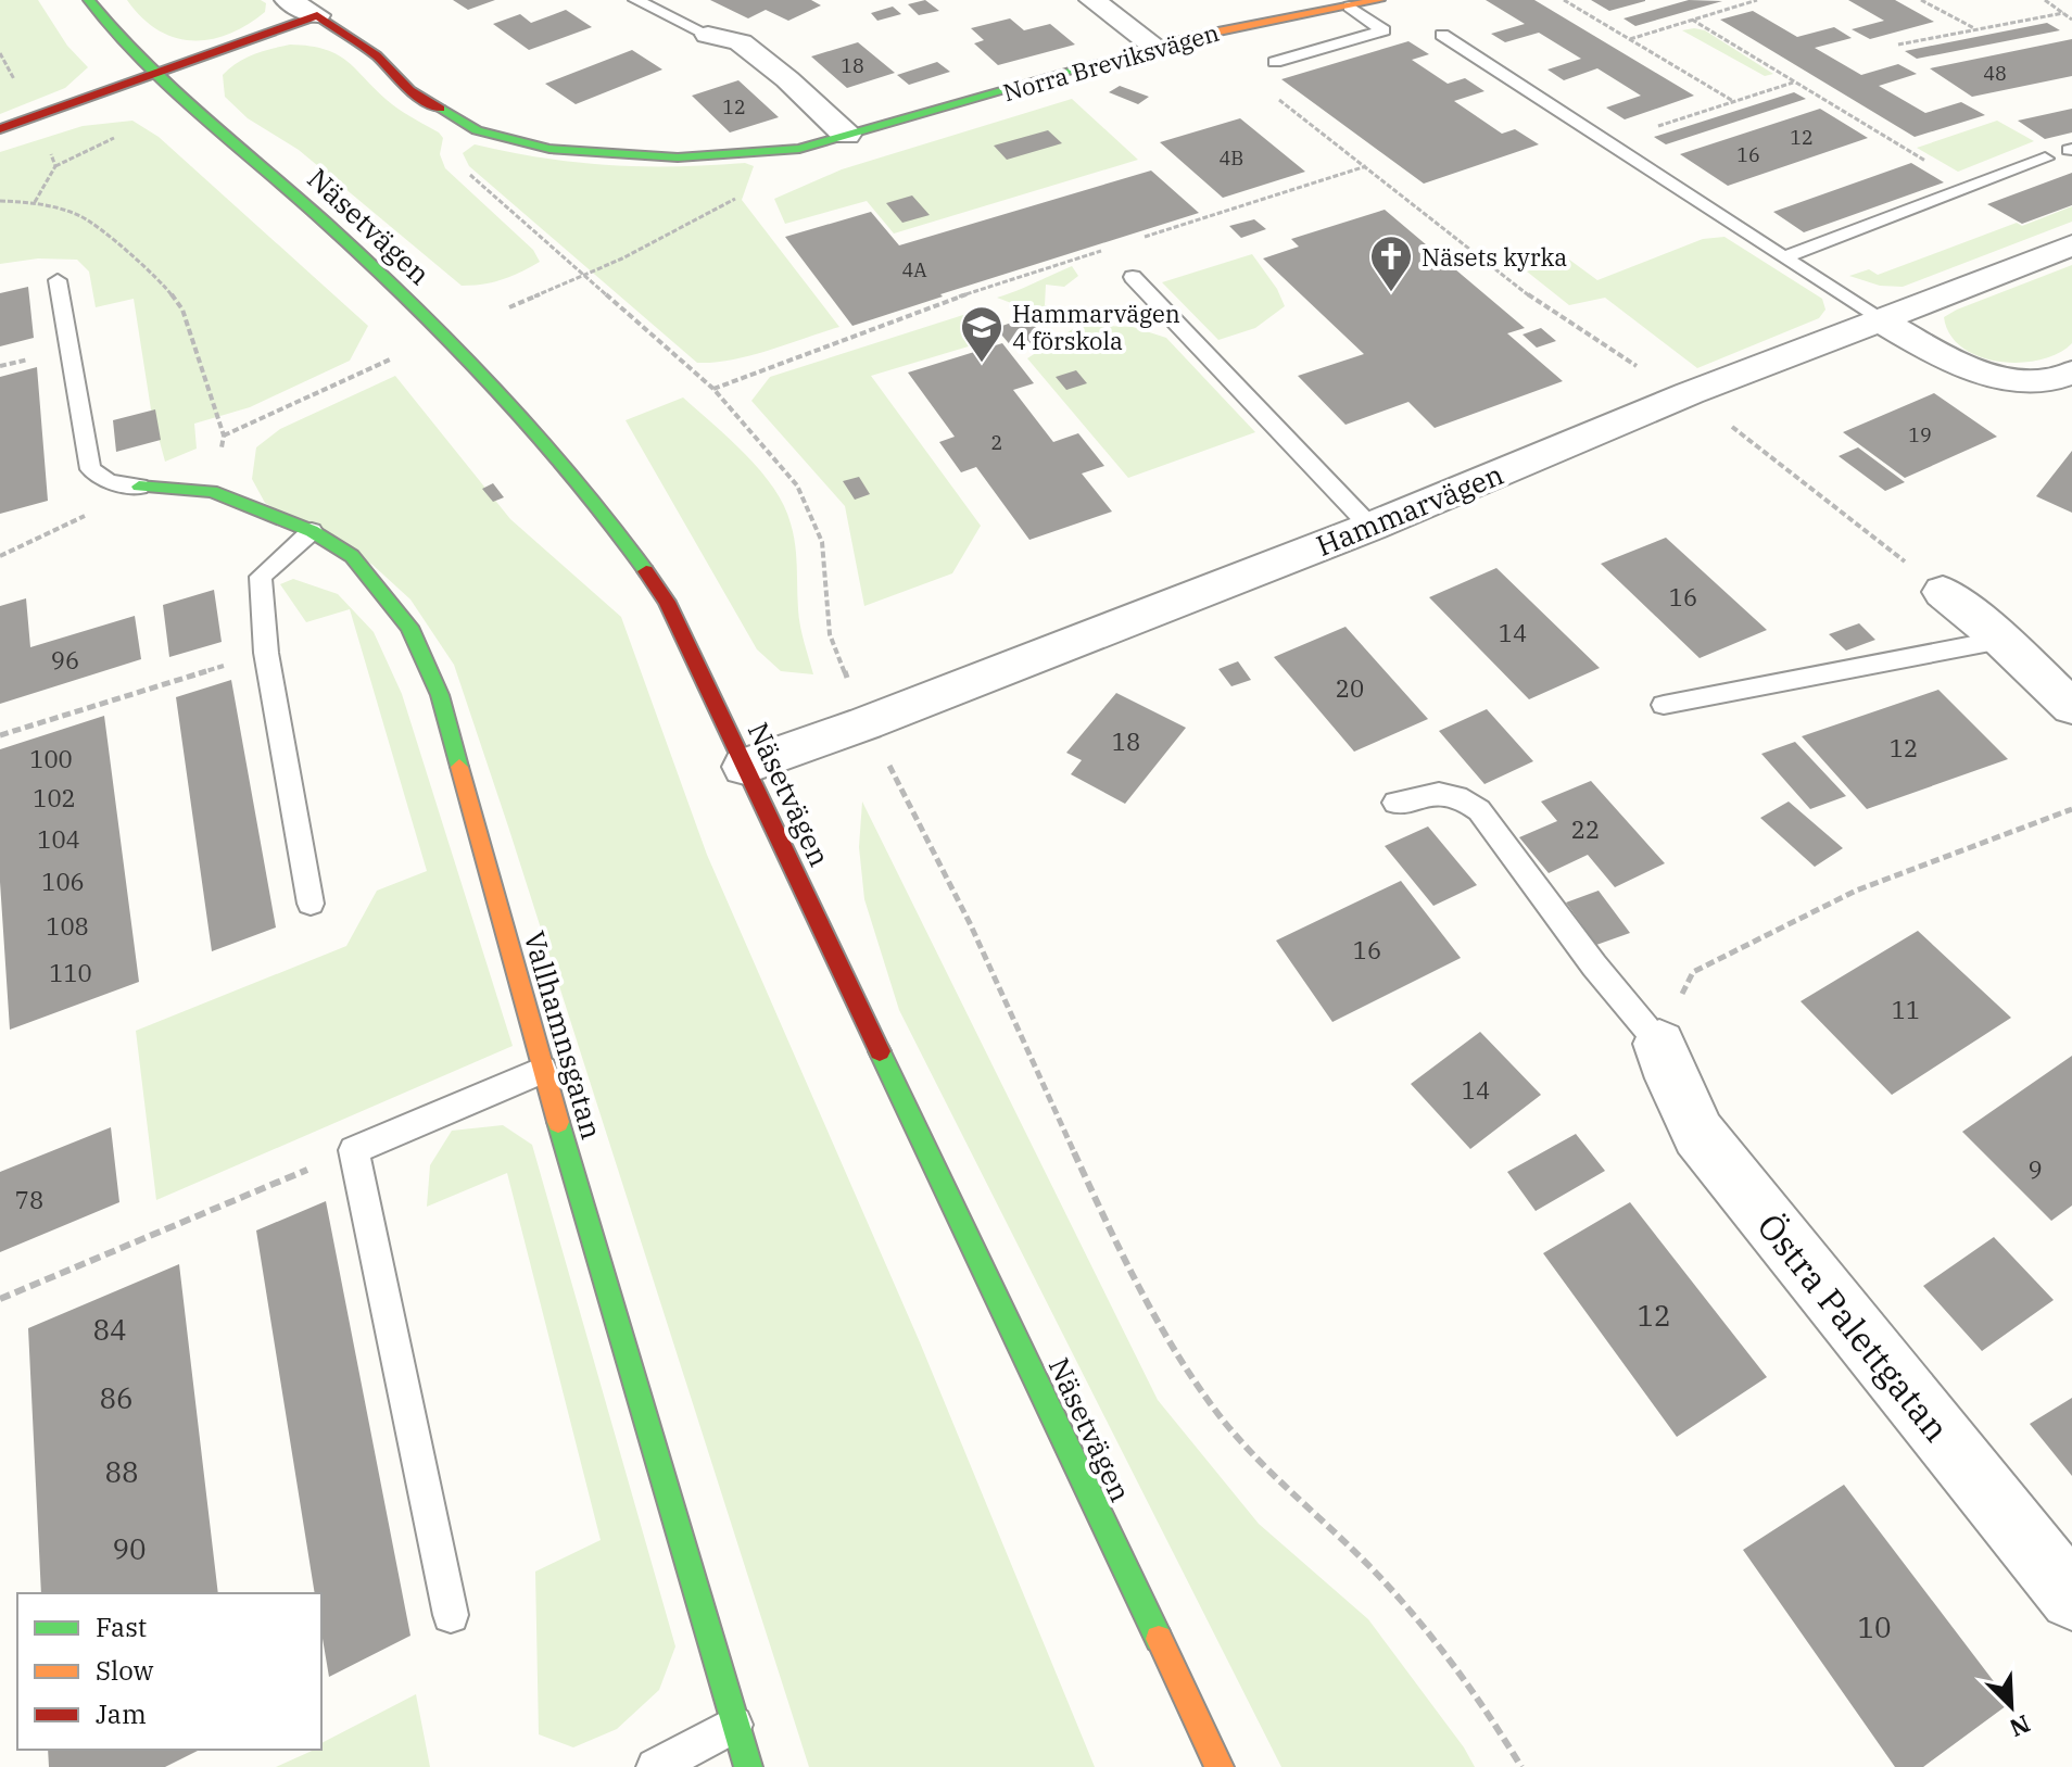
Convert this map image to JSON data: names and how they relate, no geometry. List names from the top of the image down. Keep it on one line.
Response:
{"streets":{"street":["Norra Breviksvägen","Näsetvägen","Hammarvägen","Vallhamnsgatan","Östra Palettgatan"]},"crossings":[["Näsetvägen","Hammarvägen"]],"places":{"church":["Näsets kyrka"],"school or university":["Hammarvägen 4 förskola"]},"house_numbers":["18","48","12","12","16","4B","4A","19","2","16","14","96","20","18","12","100","102","22","104","106","108","16","110","11","14","9","78","12","84","86","88","90","10"],"legend":["Fast","Slow","Jam"],"north":"bottom right"}
